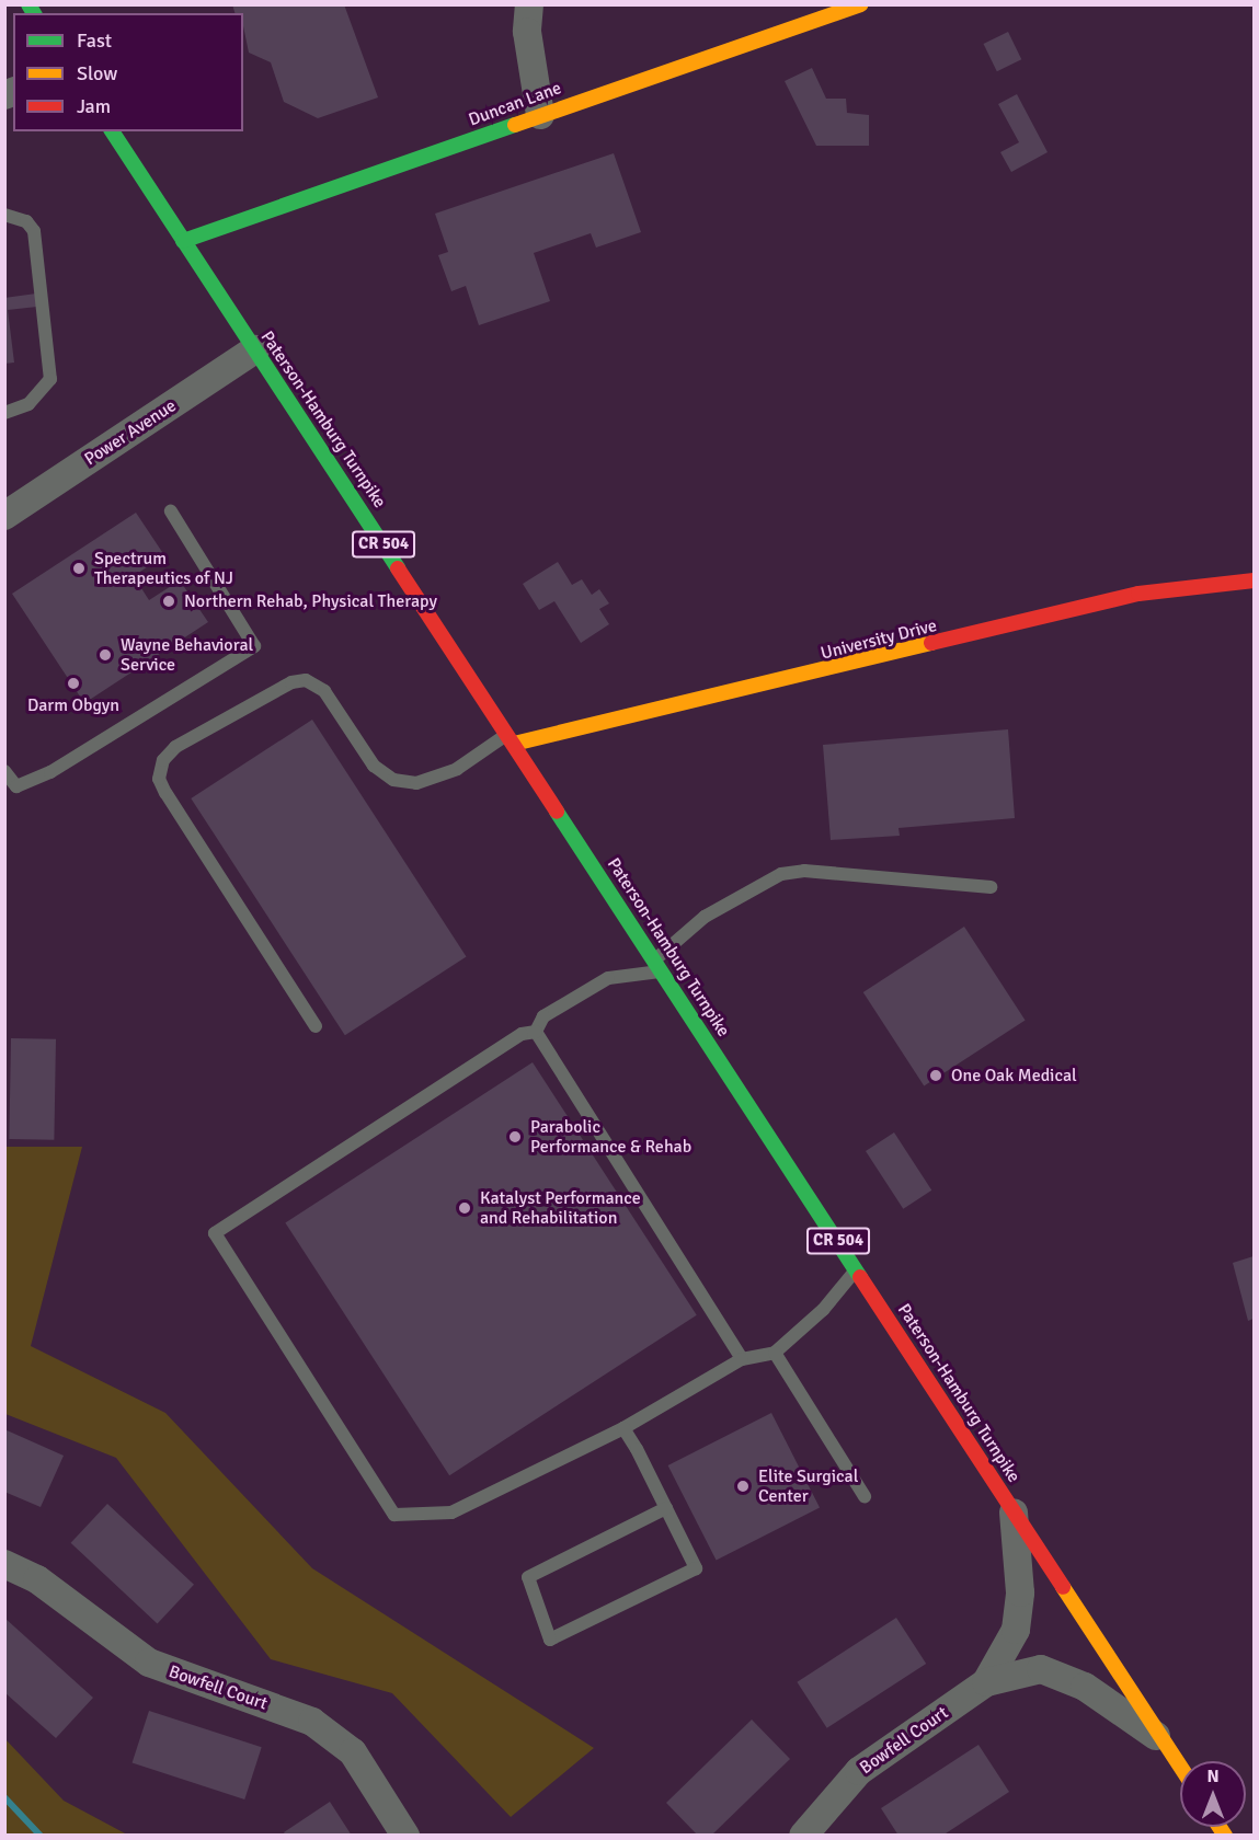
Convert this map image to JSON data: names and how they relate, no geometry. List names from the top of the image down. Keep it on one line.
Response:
{"streets":{"main road":["Duncan Lane","Paterson-Hamburg Turnpike","CR 504","University Drive"],"street":["Power Avenue","Bowfell Court"]},"crossings":[["Duncan Lane","Paterson-Hamburg Turnpike"],["Paterson-Hamburg Turnpike","Power Avenue"],["Paterson-Hamburg Turnpike","University Drive"],["Paterson-Hamburg Turnpike","Bowfell Court"]],"places":["Spectrum Therapeutics of NJ","Northern Rehab, Physical Therapy","Wayne Behavioral Service","Darm Obgyn","One Oak Medical","Parabolic Performance & Rehab","Katalyst Performance and Rehabilitation","Elite Surgical Center"],"legend":["Fast","Slow","Jam"],"north":"top"}
